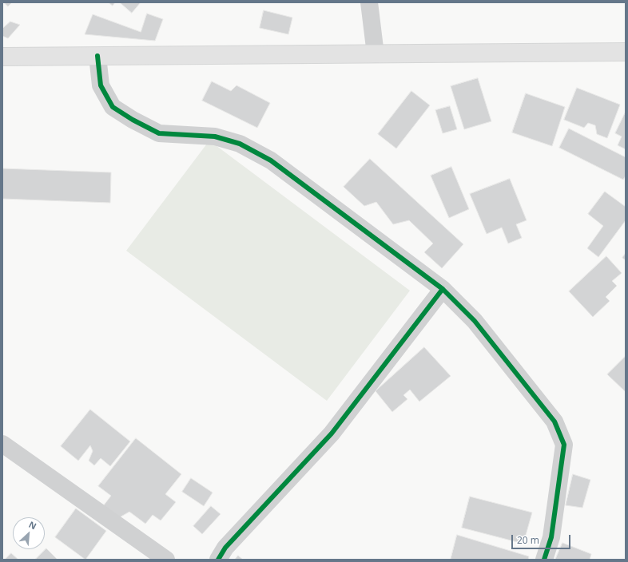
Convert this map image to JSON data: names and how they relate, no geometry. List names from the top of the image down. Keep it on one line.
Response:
{"scale_bar":"20 m","north":"top right"}
